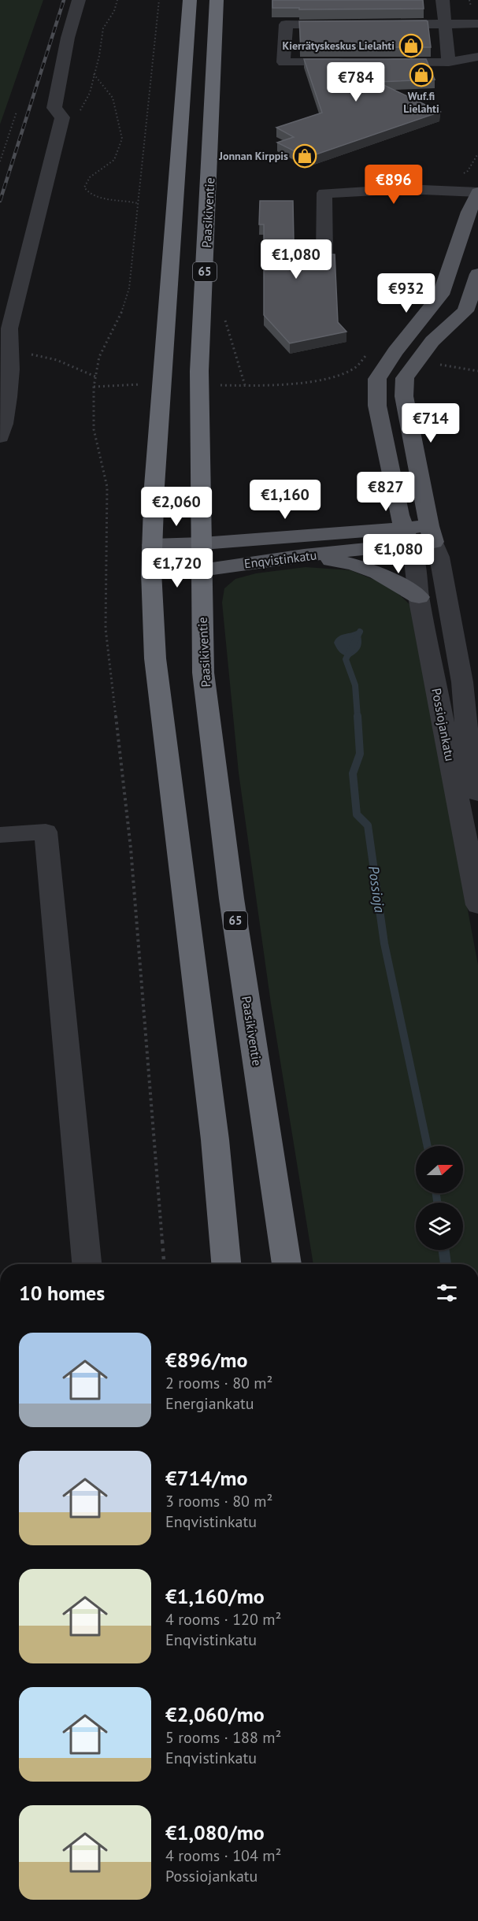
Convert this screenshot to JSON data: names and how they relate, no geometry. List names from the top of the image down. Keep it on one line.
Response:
{"streets":{"highway":["Paasikiventie","65"],"main road":["Enqvistinkatu"],"street":["Possiojankatu"]},"crossings":[["Paasikiventie","Enqvistinkatu"],["Enqvistinkatu","Possiojankatu"]],"water":["Possioja"],"places":{"shop":["Kierrätyskeskus Lielahti","Wuf.fi Lielahti","Jonnan Kirppis"]},"north":"right","page":{"price":["€784","€896","€1,080","€932","€714","€827","€1,160","€2,060","€1,080","€1,720"],"heading":"10 homes","list":[{"name":"€896/mo","note":"2 rooms · 80 m² · Energiankatu"},{"name":"€714/mo","note":"3 rooms · 80 m² · Enqvistinkatu"},{"name":"€1,160/mo","note":"4 rooms · 120 m² · Enqvistinkatu"},{"name":"€2,060/mo","note":"5 rooms · 188 m² · Enqvistinkatu"},{"name":"€1,080/mo","note":"4 rooms · 104 m² · Possiojankatu"}]}}
